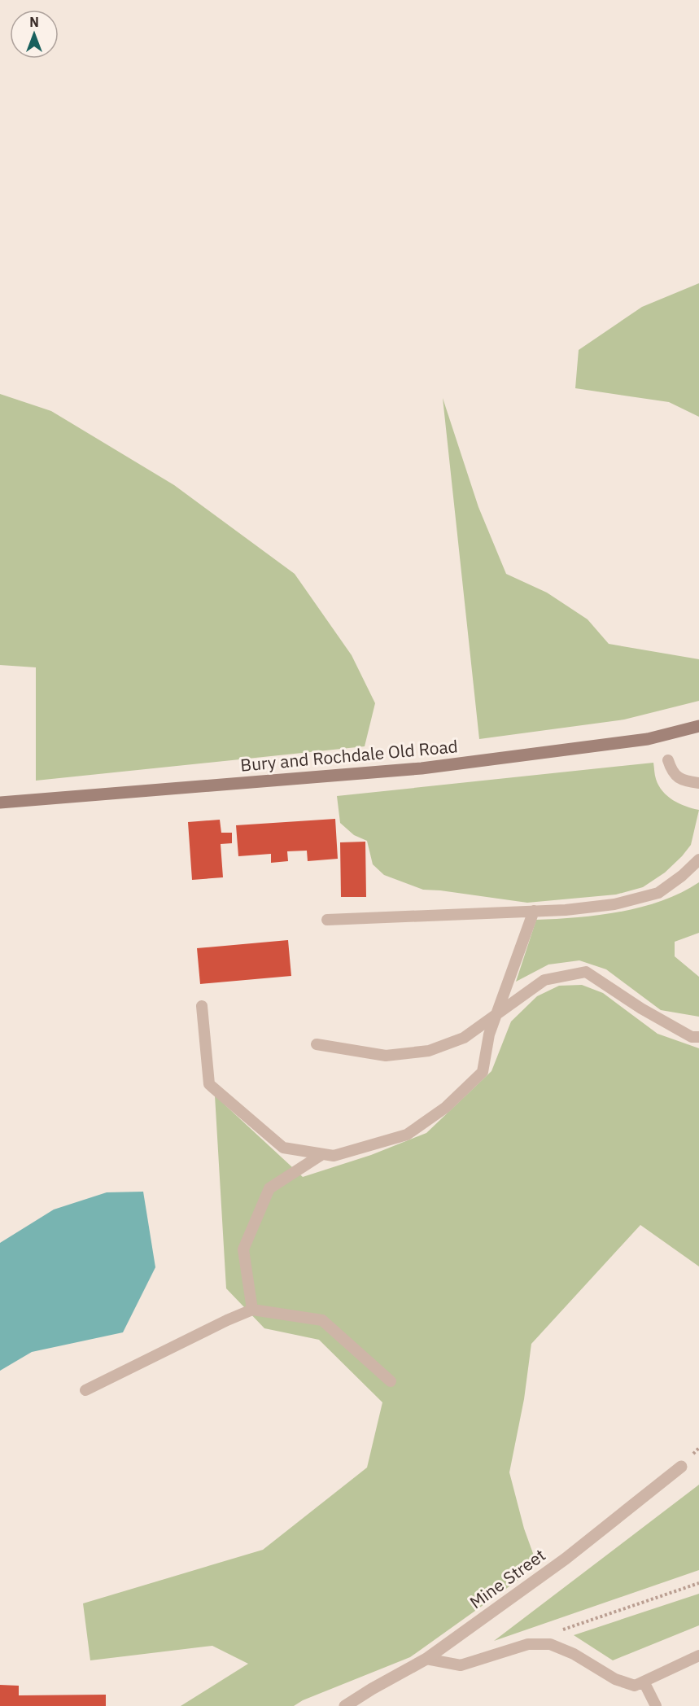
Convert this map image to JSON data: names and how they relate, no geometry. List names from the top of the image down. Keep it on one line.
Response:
{"streets":{"main road":["Bury and Rochdale Old Road"],"street":["Mine Street"]},"north":"top"}
